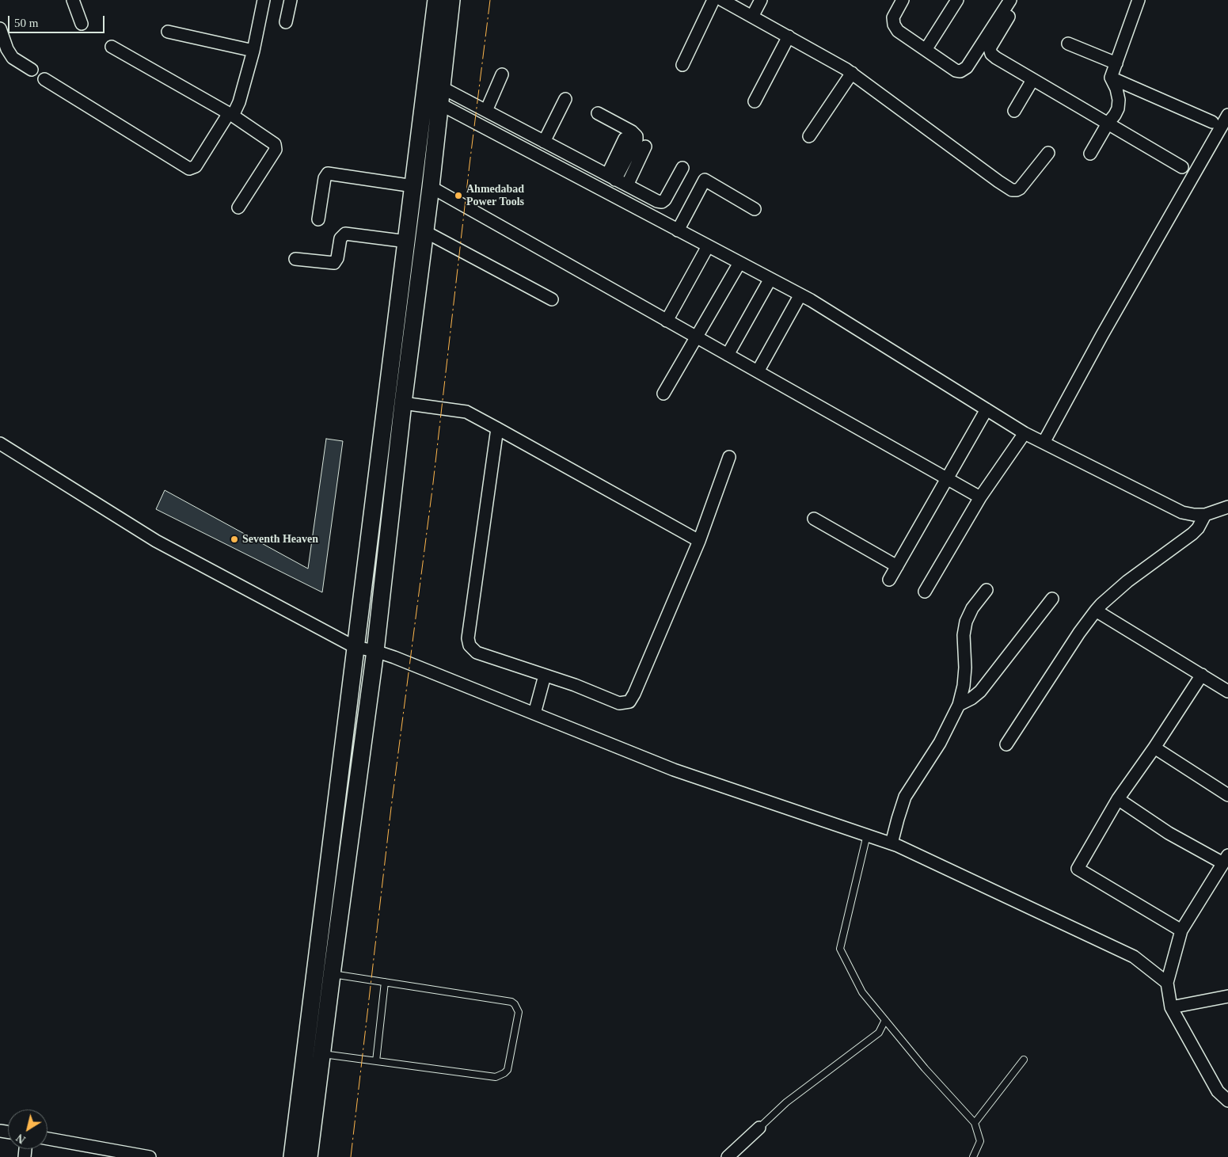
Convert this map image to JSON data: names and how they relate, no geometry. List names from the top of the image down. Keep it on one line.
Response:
{"places":["Ahmedabad Power Tools","Seventh Heaven"],"scale_bar":"50 m","north":"bottom left"}
